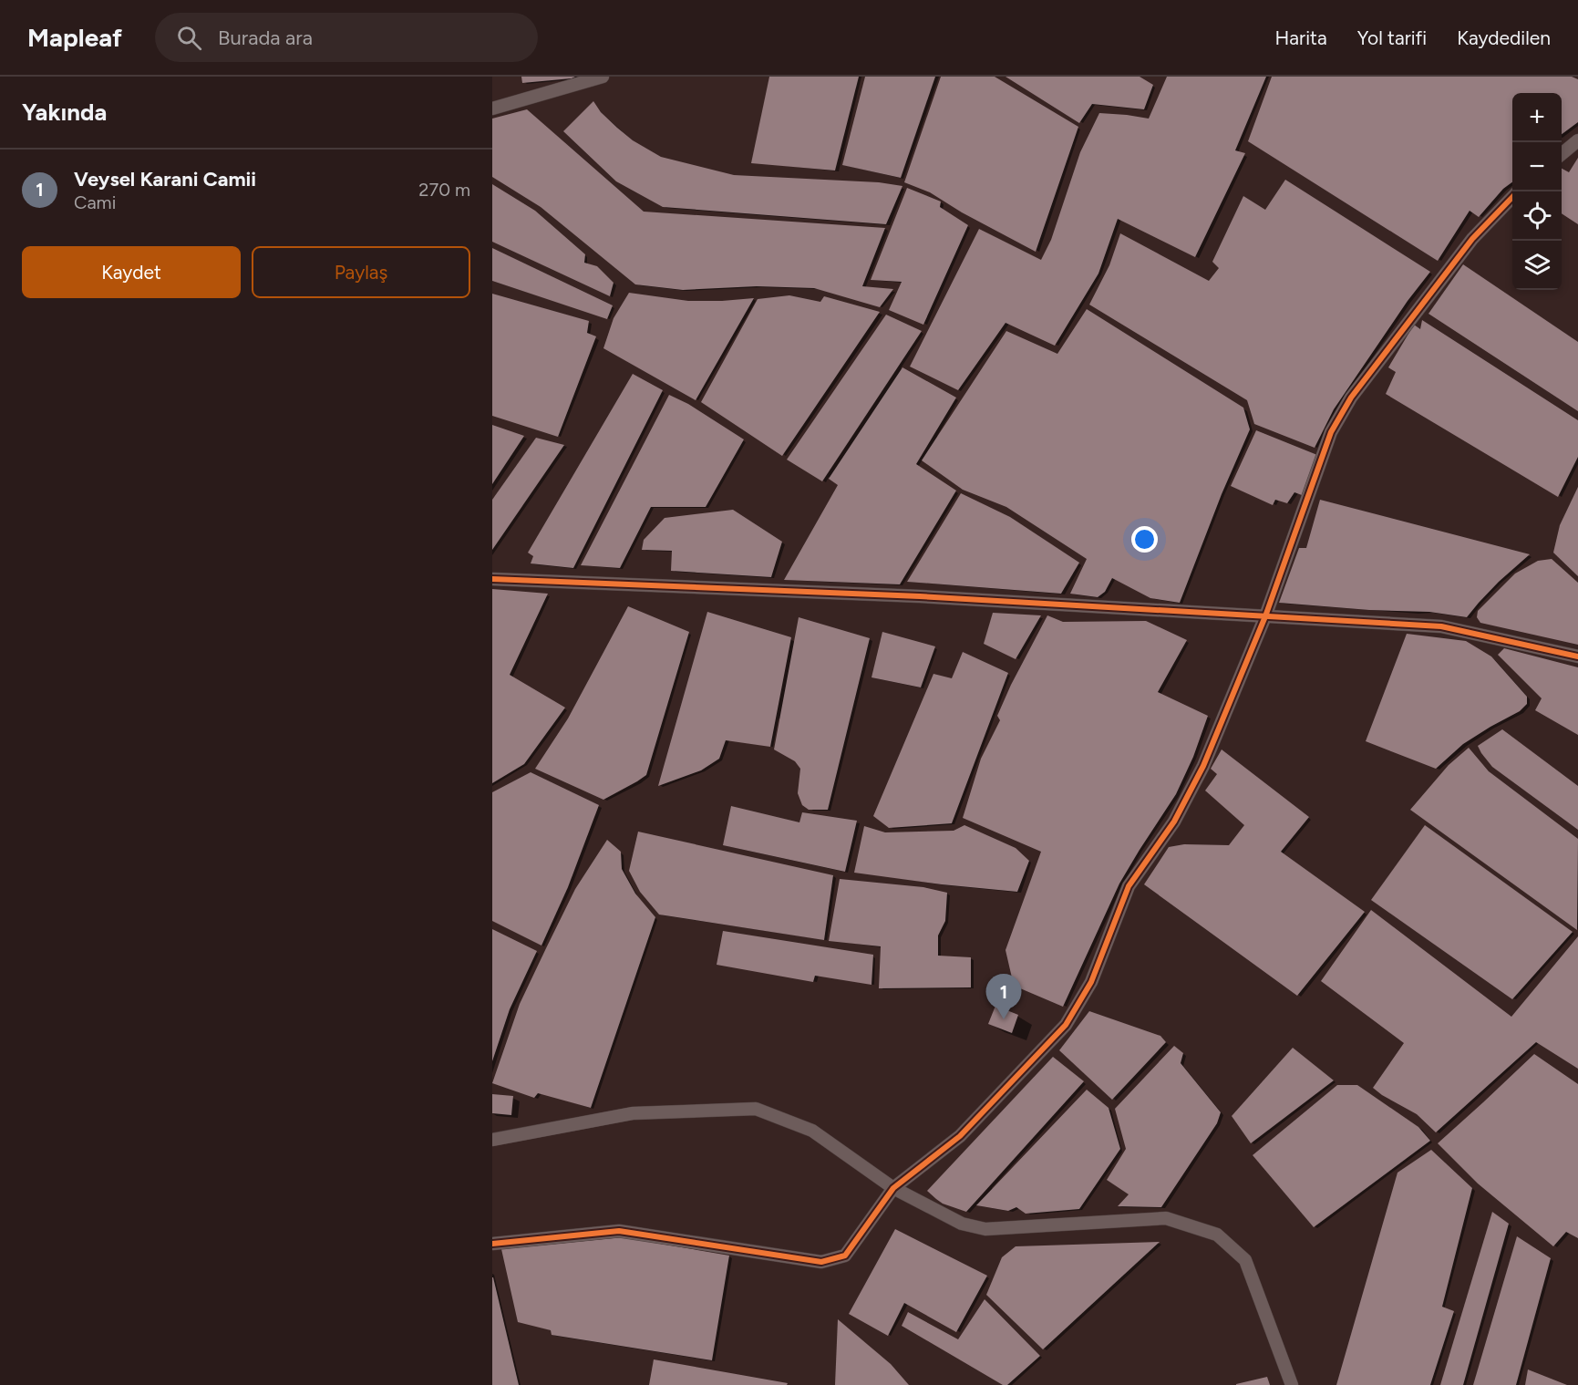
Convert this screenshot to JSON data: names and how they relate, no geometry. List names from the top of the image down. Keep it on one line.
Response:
{"page":{"header":"Mapleaf","search":"Burada ara","nav":["Harita","Yol tarifi","Kaydedilen"],"heading":"Yakında","map_buttons":["+","−"],"list":[{"mark":"1","name":"Veysel Karani Camii","note":"Cami","value":"270 m"}],"buttons":["Kaydet","Paylaş"],"pins":"1"}}
